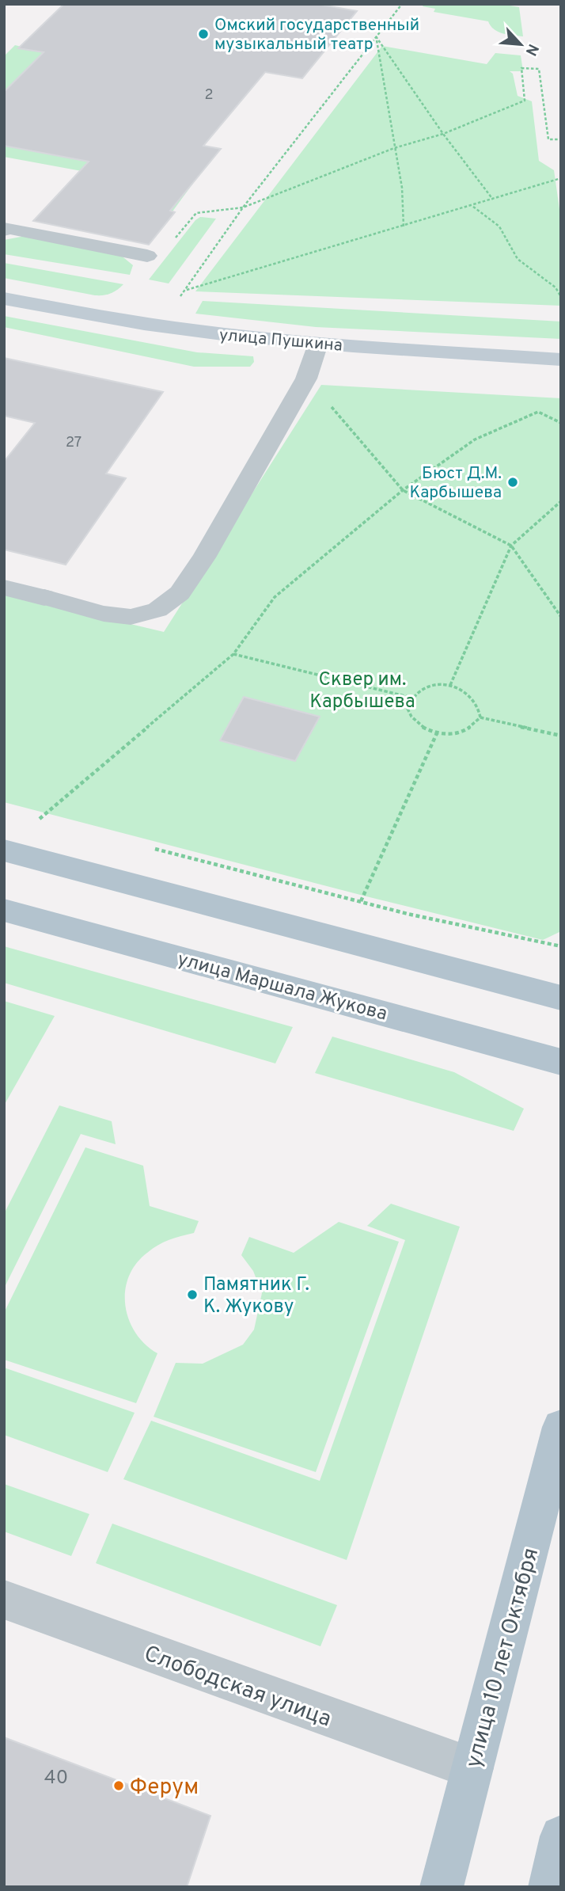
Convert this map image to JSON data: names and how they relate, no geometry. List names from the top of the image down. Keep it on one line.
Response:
{"streets":{"main road":["улица Маршала Жукова","улица 10 лет Октября"],"street":["улица Пушкина","Слободская улица"]},"crossings":[["улица 10 лет Октября","Слободская улица"]],"parks":["Сквер им. Карбышева"],"places":["Омский государственный музыкальный театр","Бюст Д.М. Карбышева","Памятник Г. К. Жукову","Ферум"],"house_numbers":["2","27","40"],"north":"bottom right"}
